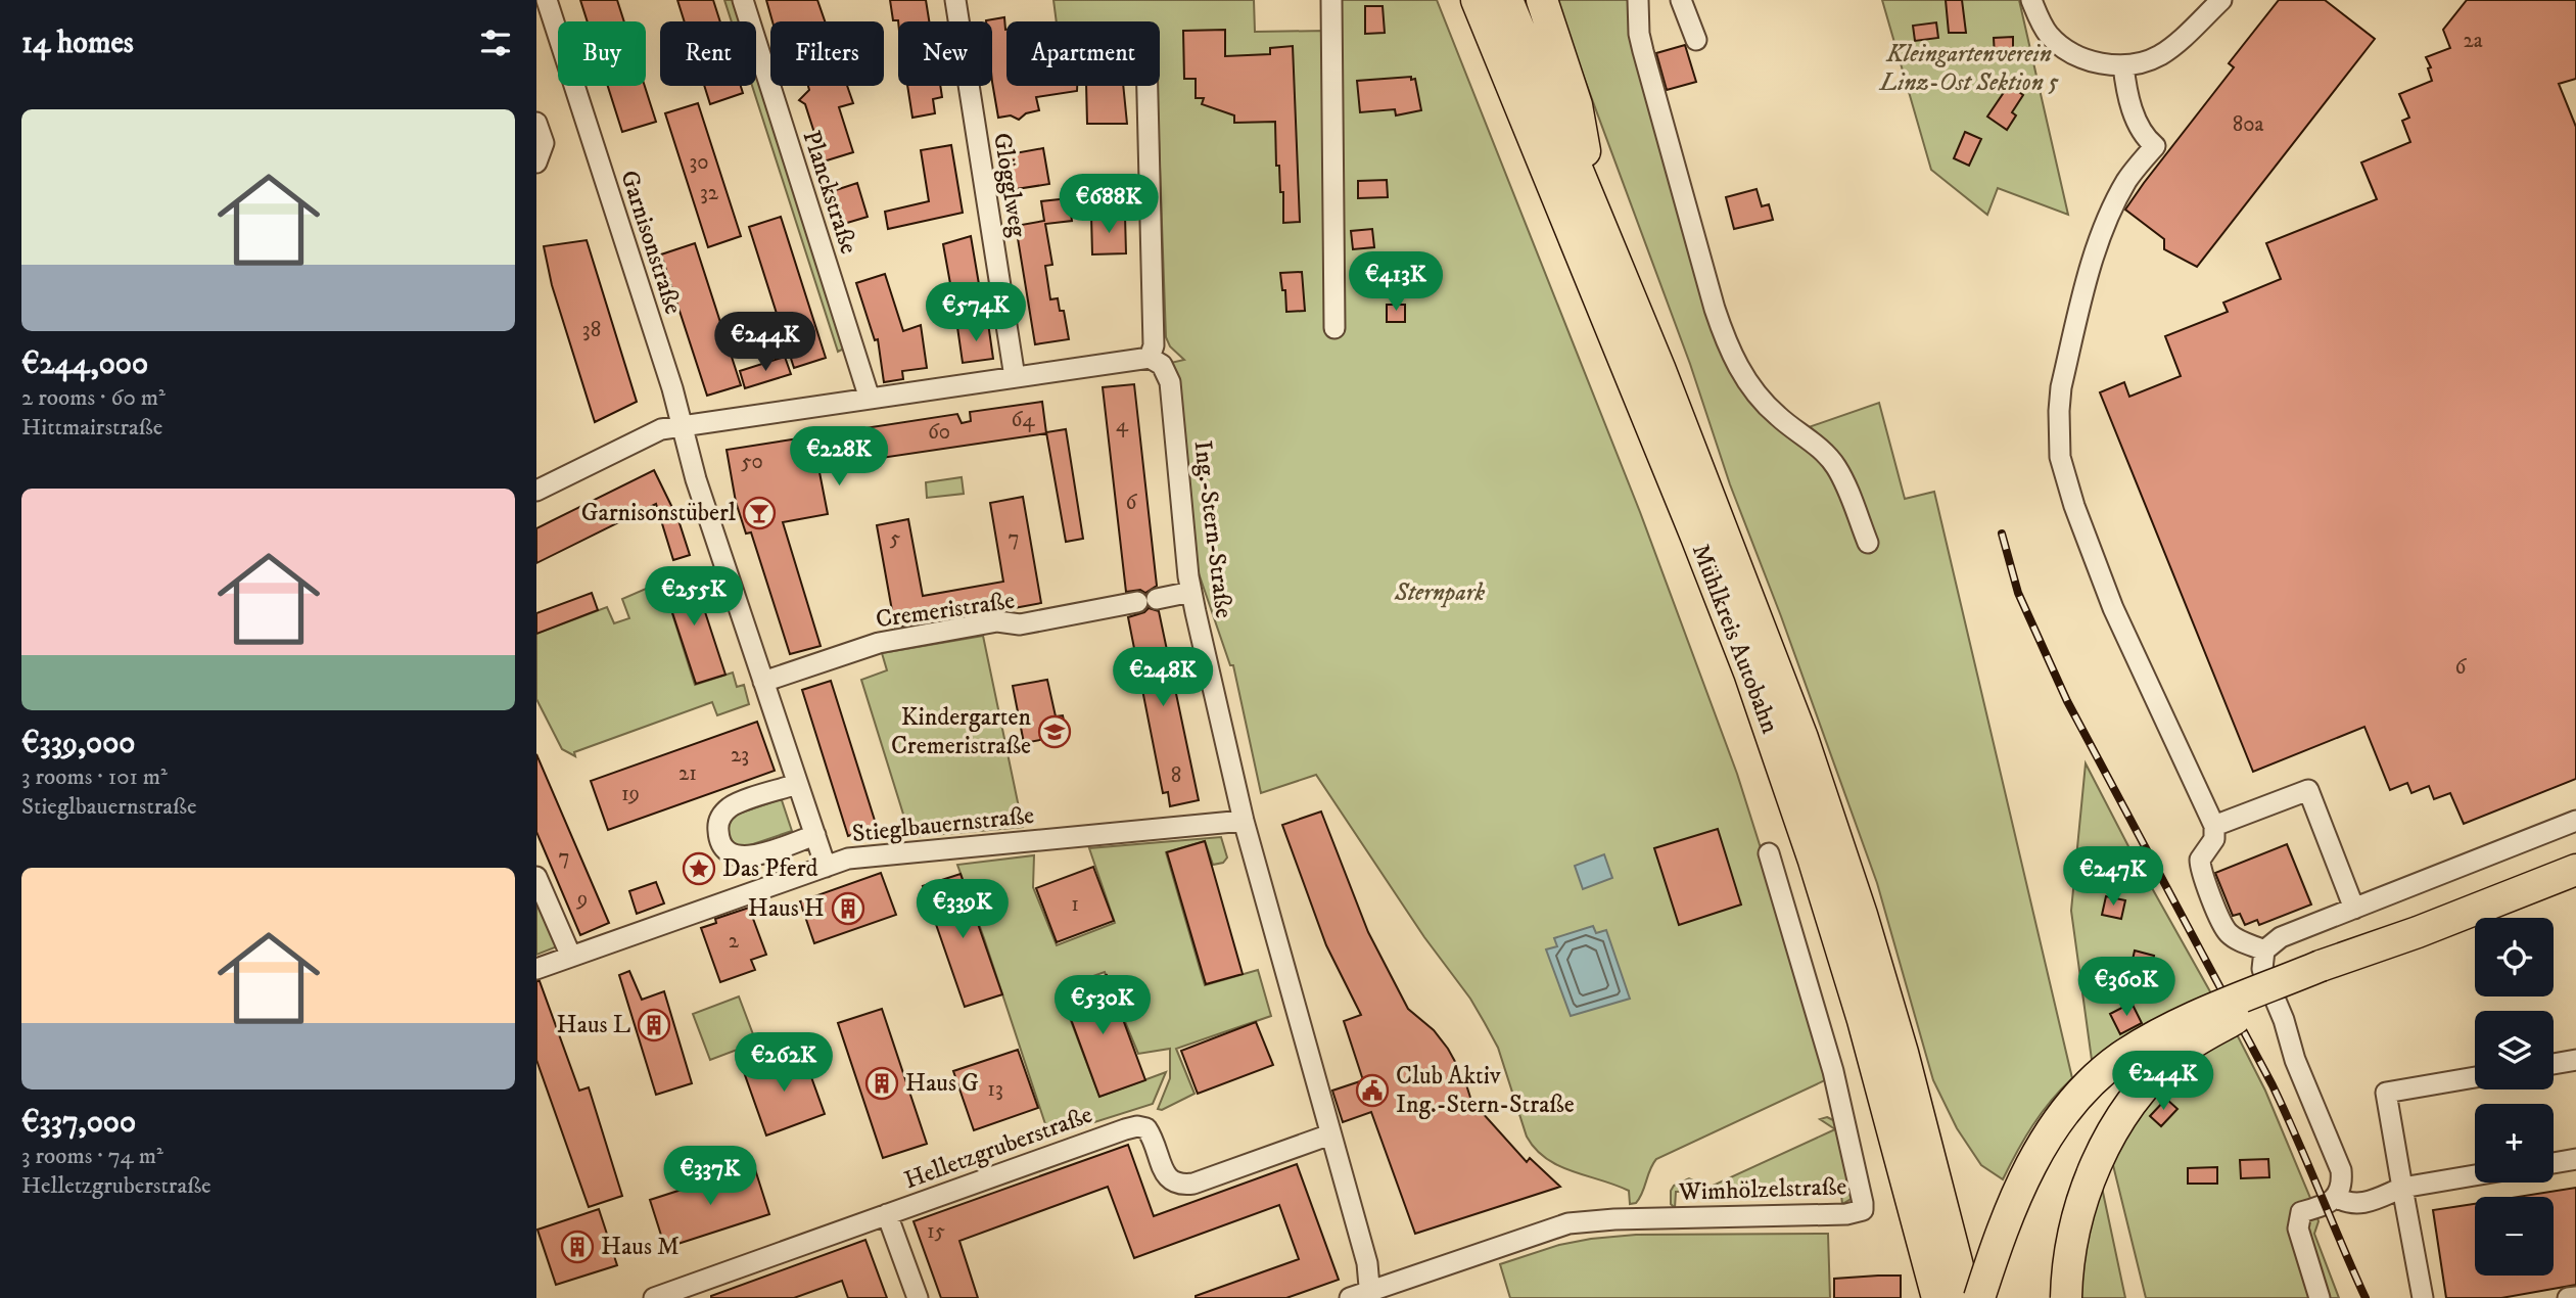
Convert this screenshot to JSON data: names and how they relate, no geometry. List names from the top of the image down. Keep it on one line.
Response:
{"streets":{"highway":["Mühlkreis Autobahn"],"street":["Glögglweg","Planckstraße","Garnisonstraße","Ing.-Stern-Straße","Cremeristraße","Stieglbauernstraße","Helletzgruberstraße","Wimhölzelstraße"]},"crossings":[["Garnisonstraße","Cremeristraße"],["Garnisonstraße","Stieglbauernstraße"],["Ing.-Stern-Straße","Cremeristraße"],["Ing.-Stern-Straße","Stieglbauernstraße"],["Ing.-Stern-Straße","Helletzgruberstraße"],["Ing.-Stern-Straße","Wimhölzelstraße"]],"parks":["Kleingartenverein Linz-Ost Sektion 5","Sternpark"],"places":{"bar":["Garnisonstüberl"],"school or university":["Kindergarten Cremeristraße"],"place":["Das Pferd"],"building":["Haus H","Haus L","Haus G","Haus M"],"public building":["Club Aktiv Ing.-Stern-Straße"]},"house_numbers":["2a","80a","30","32","38","64","4","60","50","6","5","7","6","23","21","8","19","7","9","1","2","13","15"],"page":{"heading":"14 homes","chip":["Buy","Rent","Filters","New","Apartment"],"list":[{"name":"€244,000","note":"2 rooms · 60 m² · Hittmairstraße"},{"name":"€339,000","note":"3 rooms · 101 m² · Stieglbauernstraße"},{"name":"€337,000","note":"3 rooms · 74 m² · Helletzgruberstraße"}],"price":["€688K","€413K","€574K","€244K","€228K","€255K","€248K","€247K","€339K","€360K","€530K","€262K","€244K","€337K"],"map_buttons":["+","−"]}}
